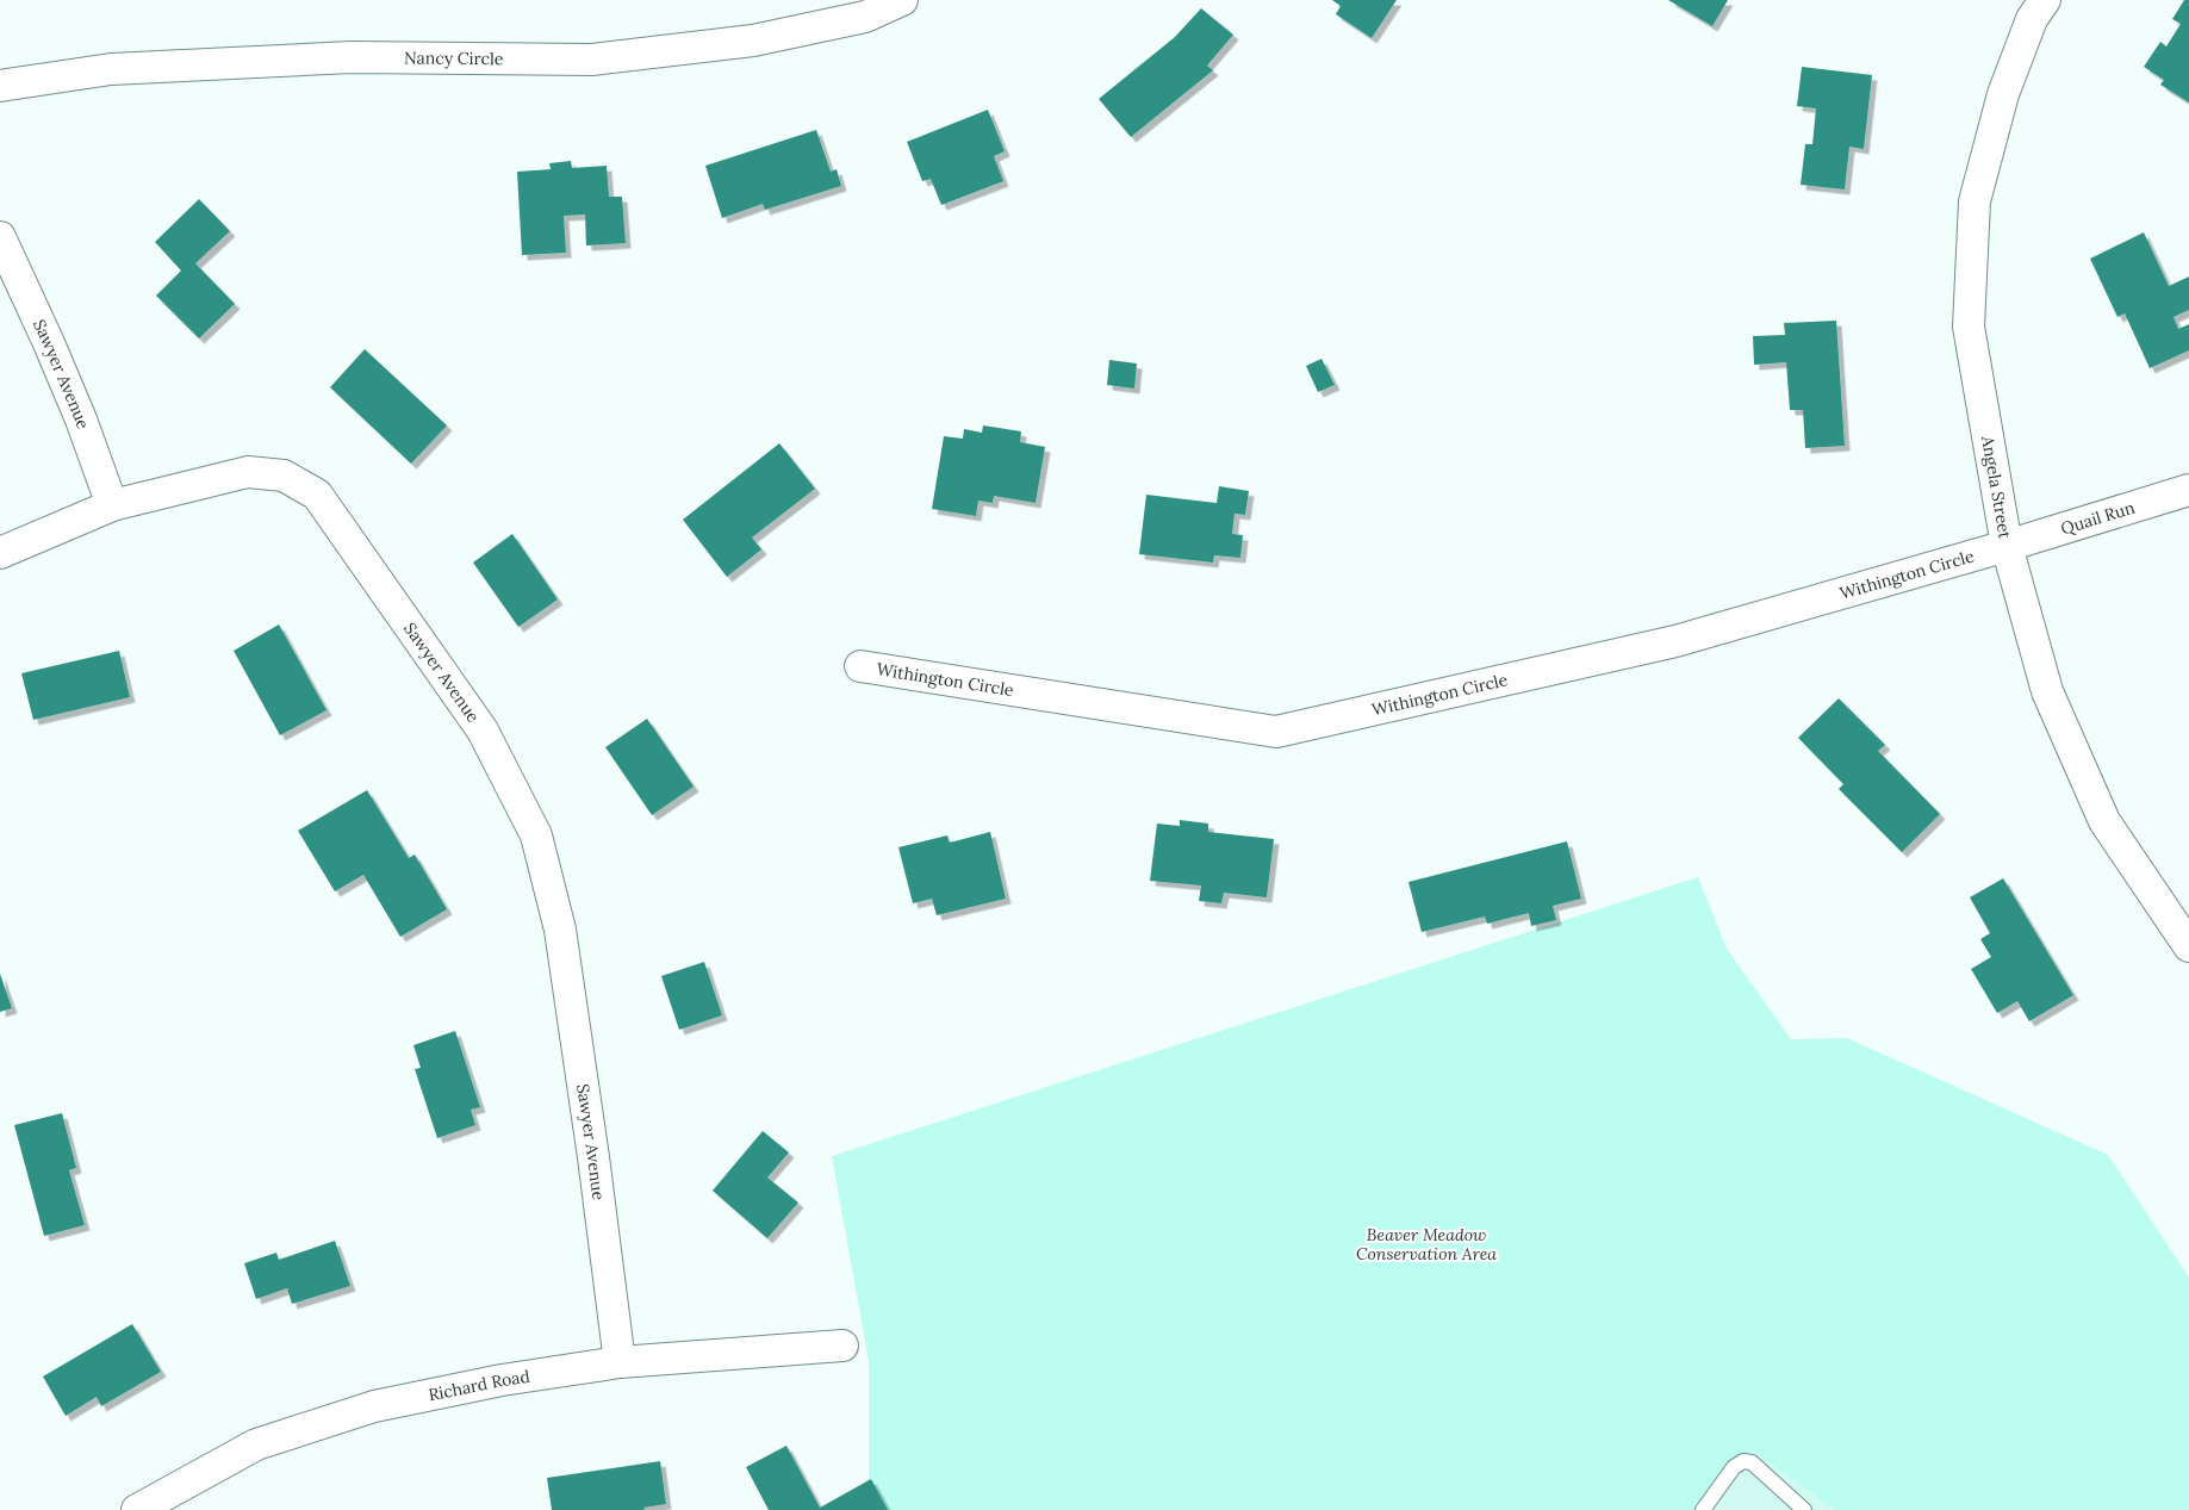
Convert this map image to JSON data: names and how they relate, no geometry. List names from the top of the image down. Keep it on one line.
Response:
{"streets":{"street":["Nancy Circle","Sawyer Avenue","Angela Street","Quail Run","Withington Circle","Richard Road"]},"crossings":[["Sawyer Avenue","Richard Road"],["Angela Street","Quail Run"],["Angela Street","Withington Circle"],["Quail Run","Withington Circle"]],"parks":["Beaver Meadow Conservation Area"]}
